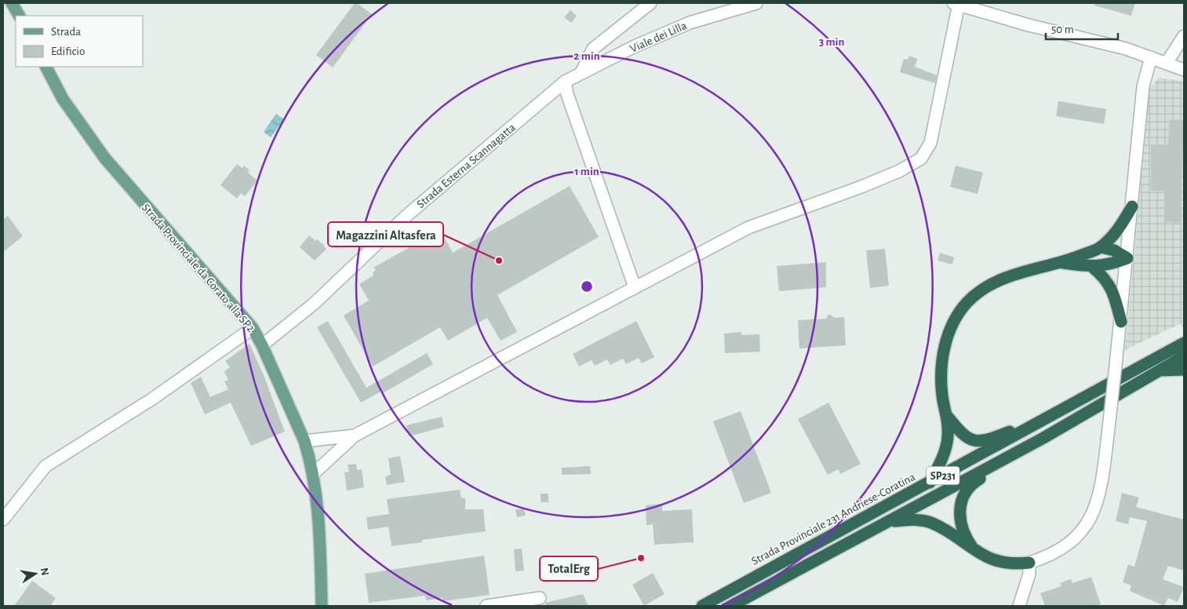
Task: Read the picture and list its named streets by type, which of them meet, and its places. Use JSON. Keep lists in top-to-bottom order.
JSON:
{
  "streets": {
    "highway": ["SP231", "Strada Provinciale 231 Andriese-Coratina"],
    "main road": ["Strada Provinciale da Corato alla SP2"],
    "street": ["Viale dei Lilla", "Strada Esterna Scannagatta"]
  },
  "crossings": [
    ["Viale dei Lilla", "Strada Esterna Scannagatta"],
    ["Strada Esterna Scannagatta", "Strada Provinciale da Corato alla SP2"]
  ],
  "places": ["Magazzini Altasfera", "TotalErg"],
  "legend": ["Strada", "Edificio"],
  "scale_bar": "50 m",
  "north": "right",
  "rings": ["3 min", "2 min", "1 min"]
}
